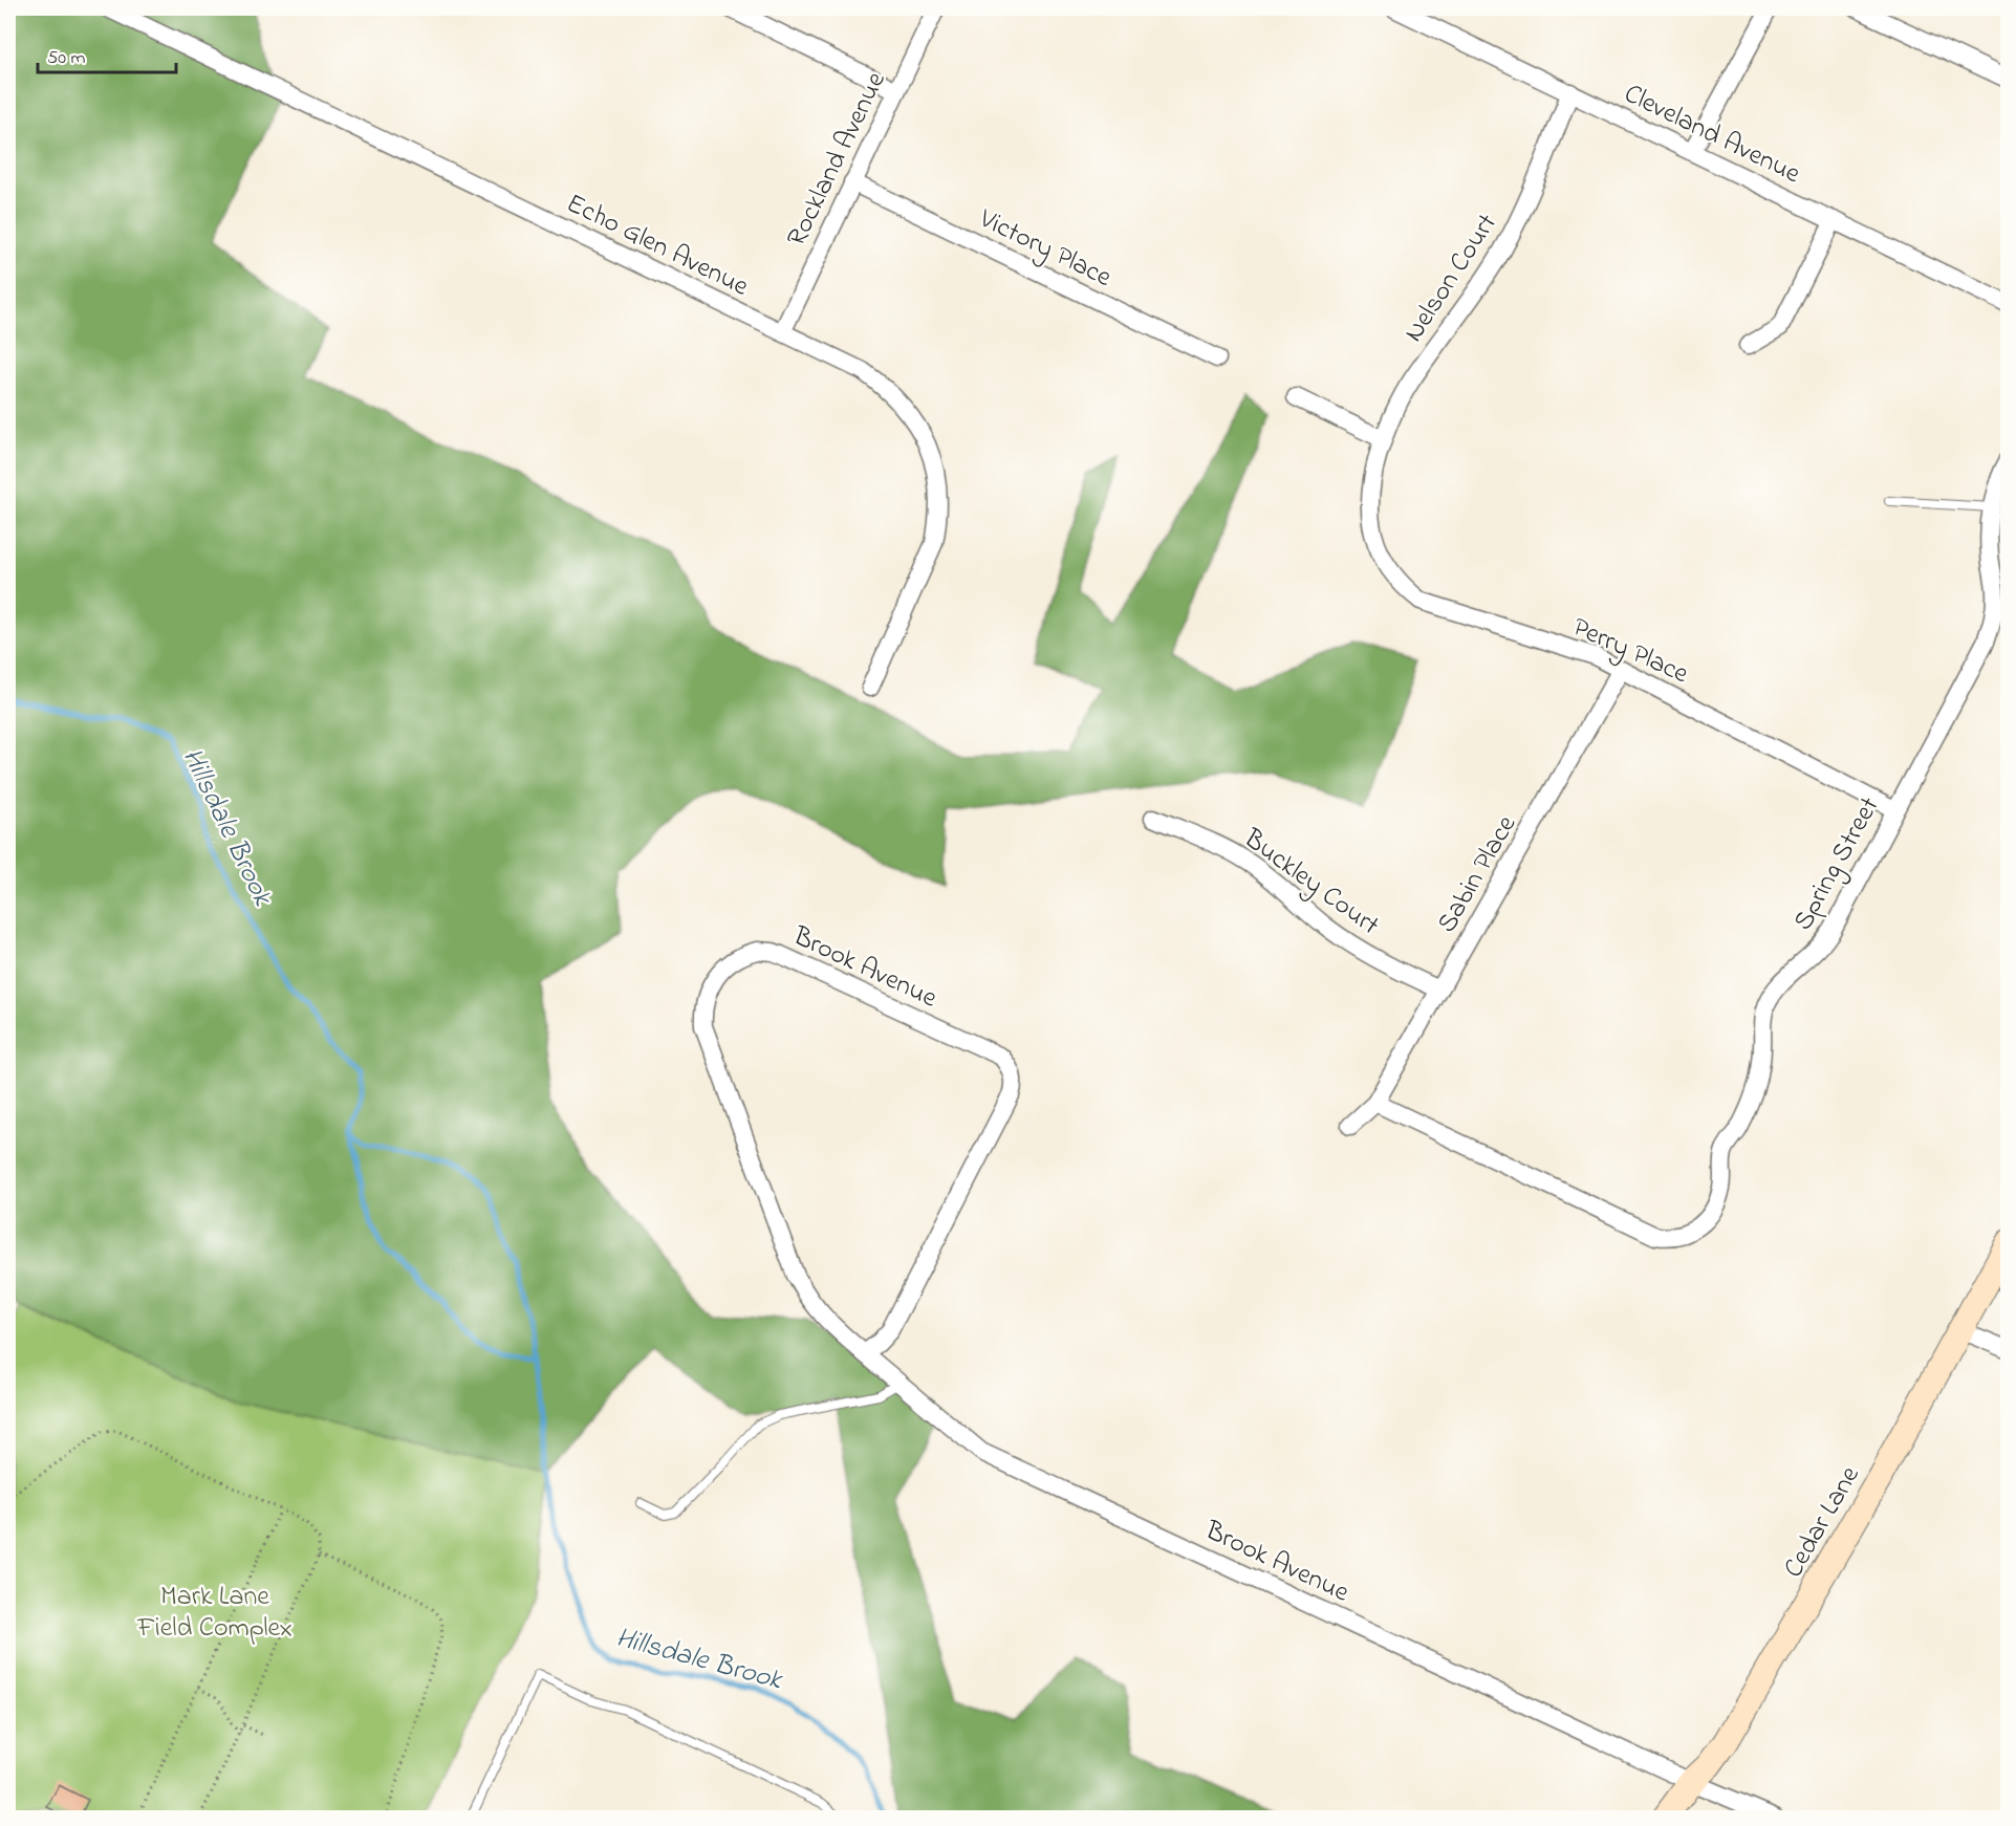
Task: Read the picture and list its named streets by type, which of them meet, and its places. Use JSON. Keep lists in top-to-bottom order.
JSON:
{
  "streets": {
    "street": [
      "Cleveland Avenue",
      "Rockland Avenue",
      "Echo Glen Avenue",
      "Victory Place",
      "Nelson Court",
      "Perry Place",
      "Spring Street",
      "Sabin Place",
      "Buckley Court",
      "Brook Avenue",
      "Cedar Lane"
    ]
  },
  "crossings": [
    ["Cleveland Avenue", "Nelson Court"],
    ["Rockland Avenue", "Echo Glen Avenue"],
    ["Rockland Avenue", "Victory Place"],
    ["Nelson Court", "Perry Place"],
    ["Perry Place", "Spring Street"],
    ["Perry Place", "Sabin Place"],
    ["Spring Street", "Sabin Place"],
    ["Sabin Place", "Buckley Court"],
    ["Brook Avenue", "Cedar Lane"]
  ],
  "water": ["Hillsdale Brook"],
  "parks": ["Mark Lane Field Complex"],
  "scale_bar": "50 m"
}
